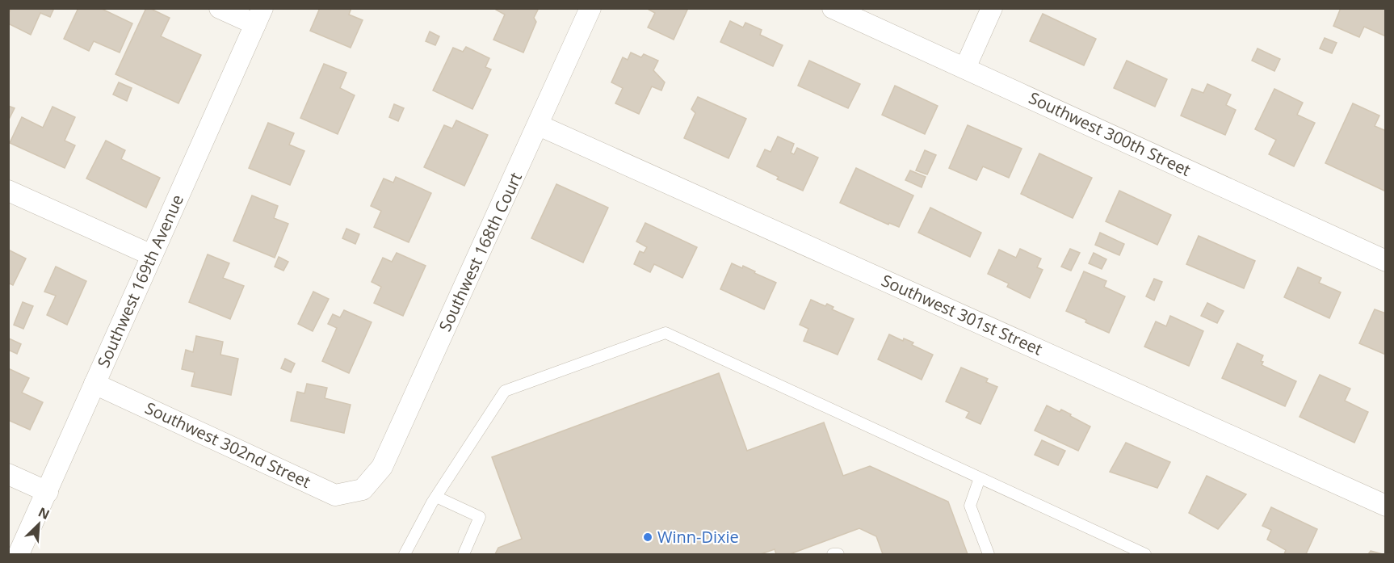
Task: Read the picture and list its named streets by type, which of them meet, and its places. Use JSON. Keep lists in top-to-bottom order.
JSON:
{
  "streets": {
    "street": [
      "Southwest 300th Street",
      "Southwest 168th Court",
      "Southwest 169th Avenue",
      "Southwest 301st Street",
      "Southwest 302nd Street"
    ]
  },
  "crossings": [
    ["Southwest 168th Court", "Southwest 301st Street"],
    ["Southwest 168th Court", "Southwest 302nd Street"],
    ["Southwest 169th Avenue", "Southwest 302nd Street"]
  ],
  "places": ["Winn-Dixie"],
  "north": "top right"
}
